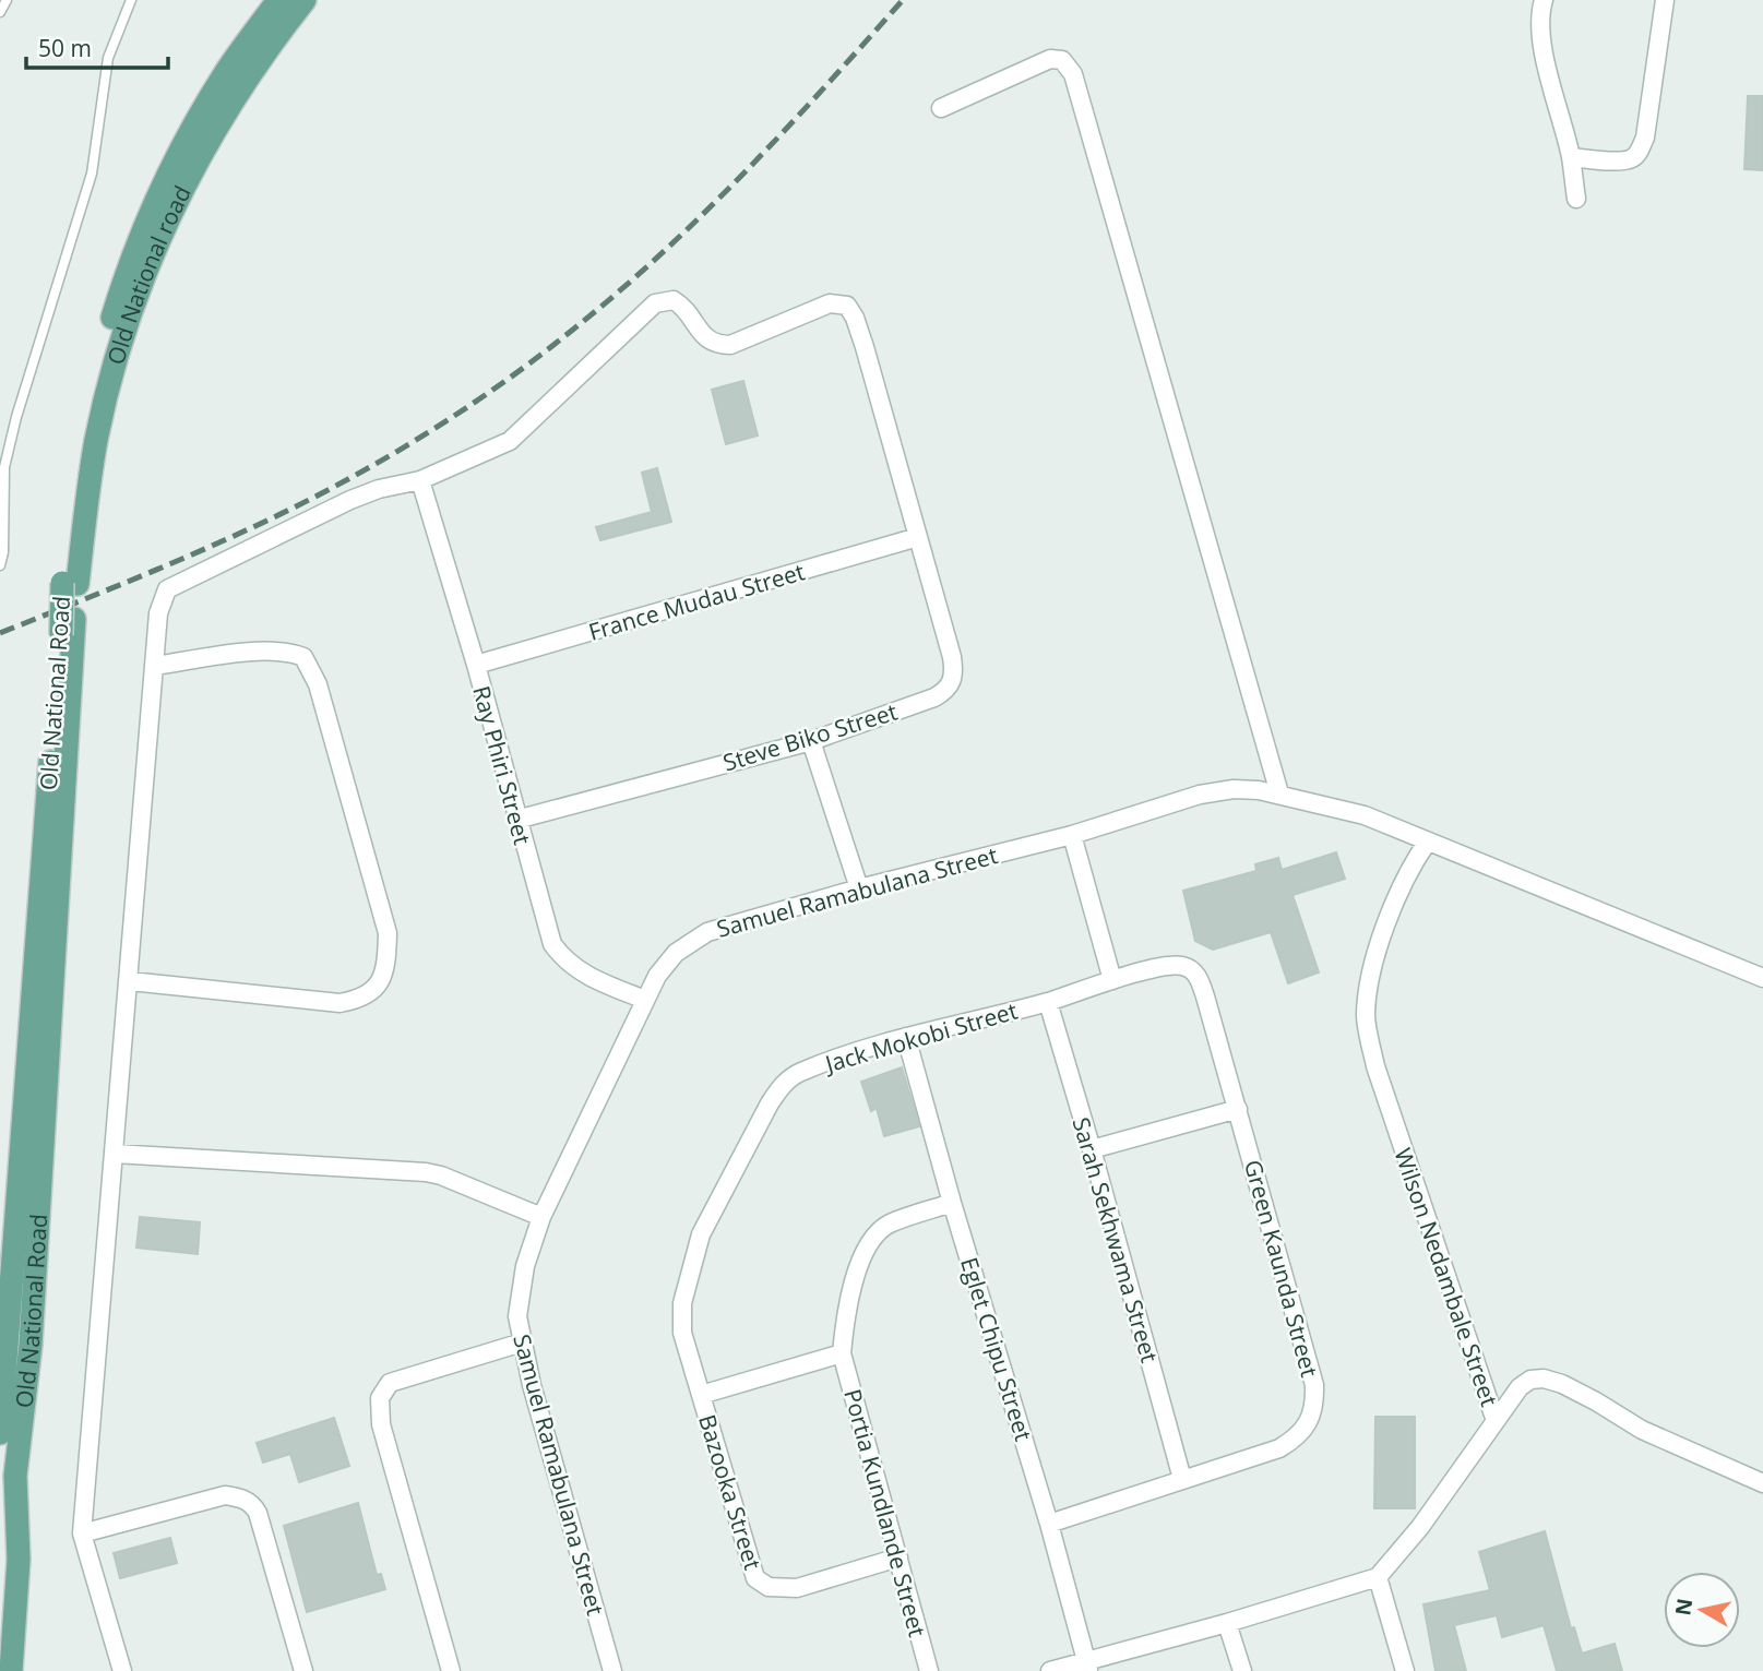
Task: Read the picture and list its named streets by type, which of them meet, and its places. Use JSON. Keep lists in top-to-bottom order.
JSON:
{
  "streets": {
    "main road": ["Old National road", "Old National Road"],
    "street": [
      "France Mudau Street",
      "Steve Biko Street",
      "Ray Phiri Street",
      "Samuel Ramabulana Street",
      "Jack Mokobi Street",
      "Sarah Sekhwama Street",
      "Green Kaunda Street",
      "Wilson Nedambale Street",
      "Eglet Chipu Street",
      "Bazooka Street",
      "Portia Kundlande Street"
    ]
  },
  "crossings": [
    ["Old National road", "Old National Road"],
    ["France Mudau Street", "Steve Biko Street"],
    ["France Mudau Street", "Ray Phiri Street"],
    ["Steve Biko Street", "Ray Phiri Street"],
    ["Ray Phiri Street", "Samuel Ramabulana Street"],
    ["Samuel Ramabulana Street", "Wilson Nedambale Street"],
    ["Jack Mokobi Street", "Sarah Sekhwama Street"],
    ["Jack Mokobi Street", "Green Kaunda Street"],
    ["Jack Mokobi Street", "Eglet Chipu Street"],
    ["Jack Mokobi Street", "Bazooka Street"],
    ["Sarah Sekhwama Street", "Green Kaunda Street"],
    ["Green Kaunda Street", "Eglet Chipu Street"],
    ["Bazooka Street", "Portia Kundlande Street"]
  ],
  "scale_bar": "50 m",
  "north": "left"
}
